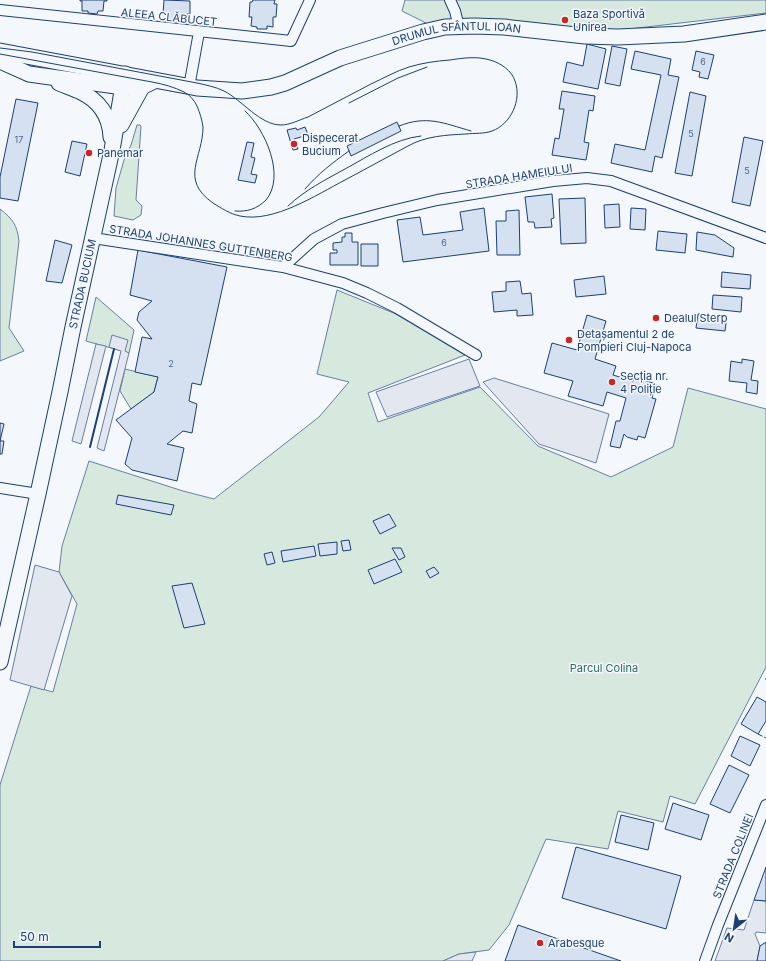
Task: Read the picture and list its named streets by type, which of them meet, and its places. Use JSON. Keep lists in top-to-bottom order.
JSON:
{
  "streets": {
    "main road": ["DRUMUL SFÂNTUL IOAN", "STRADA BUCIUM"],
    "street": [
      "ALEEA CLĂBUCET",
      "STRADA HAMEIULUI",
      "STRADA JOHANNES GUTTENBERG",
      "STRADA COLINEI"
    ]
  },
  "crossings": [
    ["DRUMUL SFÂNTUL IOAN", "STRADA BUCIUM"],
    ["STRADA HAMEIULUI", "STRADA JOHANNES GUTTENBERG"],
    ["STRADA JOHANNES GUTTENBERG", "STRADA BUCIUM"]
  ],
  "parks": ["Parcul Colina"],
  "places": [
    "Baza Sportivă Unirea",
    "Dispecerat Bucium",
    "Panemar",
    "Dealul Sterp",
    "Detașamentul 2 de Pompieri Cluj-Napoca",
    "Secția nr. 4 Poliție",
    "Arabesque"
  ],
  "house_numbers": [
    "6",
    "5",
    "17",
    "5",
    "6",
    "2"
  ],
  "scale_bar": "50 m",
  "north": "bottom left"
}
